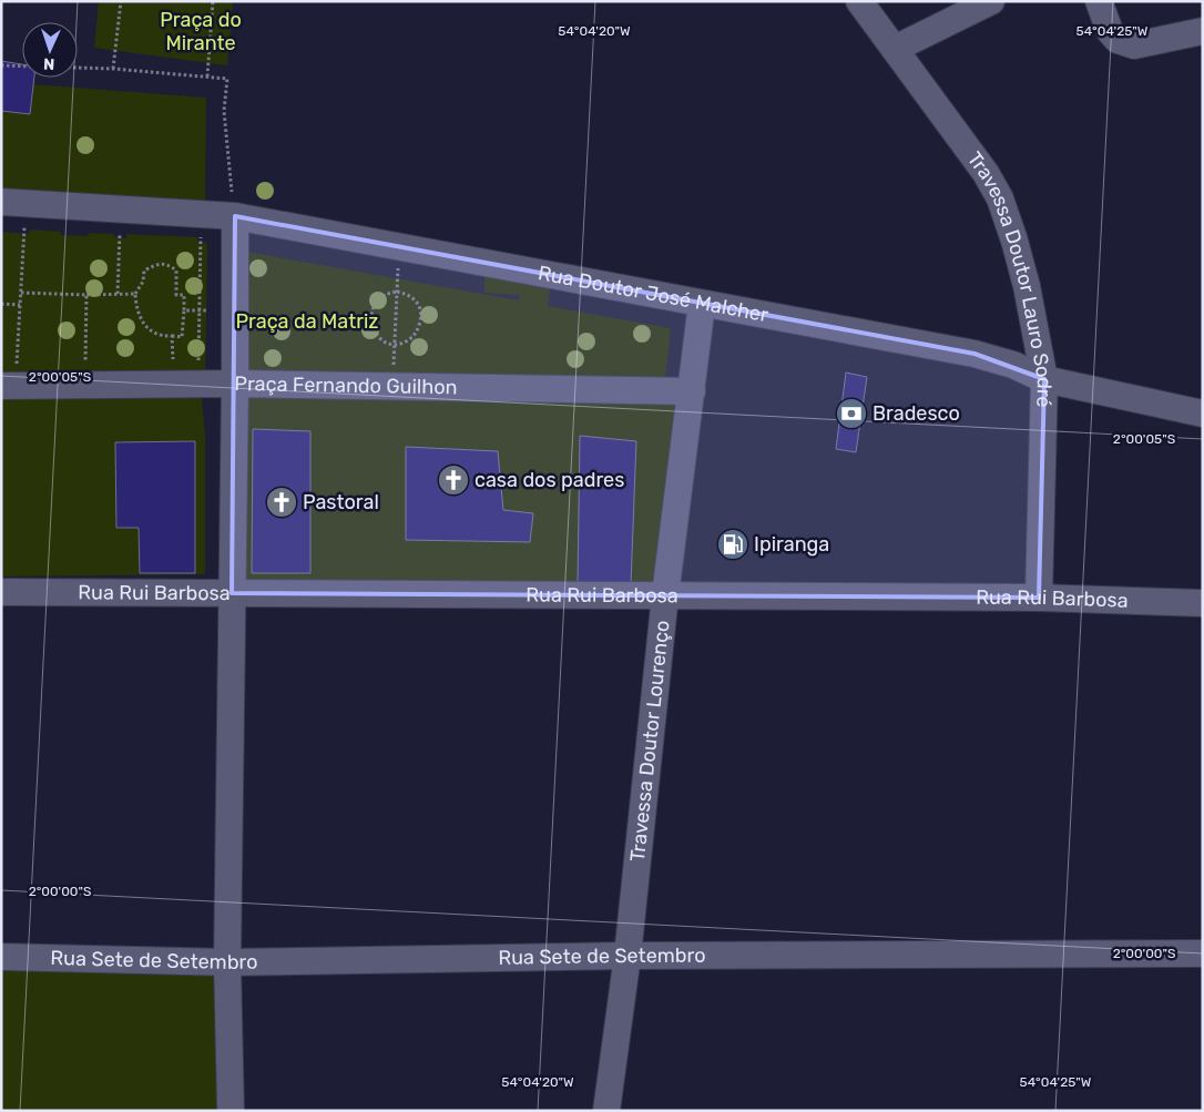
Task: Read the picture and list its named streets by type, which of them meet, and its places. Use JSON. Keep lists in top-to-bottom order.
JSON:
{
  "streets": {
    "street": [
      "Travessa Doutor Lauro Sodré",
      "Rua Doutor José Malcher",
      "Praça Fernando Guilhon",
      "Rua Rui Barbosa",
      "Travessa Doutor Lourenço",
      "Rua Sete de Setembro"
    ]
  },
  "crossings": [
    ["Travessa Doutor Lauro Sodré", "Rua Doutor José Malcher"],
    ["Travessa Doutor Lauro Sodré", "Rua Rui Barbosa"],
    ["Rua Doutor José Malcher", "Travessa Doutor Lourenço"],
    ["Praça Fernando Guilhon", "Travessa Doutor Lourenço"],
    ["Rua Rui Barbosa", "Travessa Doutor Lourenço"],
    ["Travessa Doutor Lourenço", "Rua Sete de Setembro"]
  ],
  "parks": ["Praça do Mirante", "Praça da Matriz"],
  "places": {
    "bank": ["Bradesco"],
    "church": ["casa dos padres", "Pastoral"],
    "fuel station": ["Ipiranga"]
  },
  "north": "bottom",
  "coordinates": [
    "54°04'20\"W",
    "54°04'25\"W",
    "2°00'05\"S",
    "2°00'00\"S"
  ]
}
